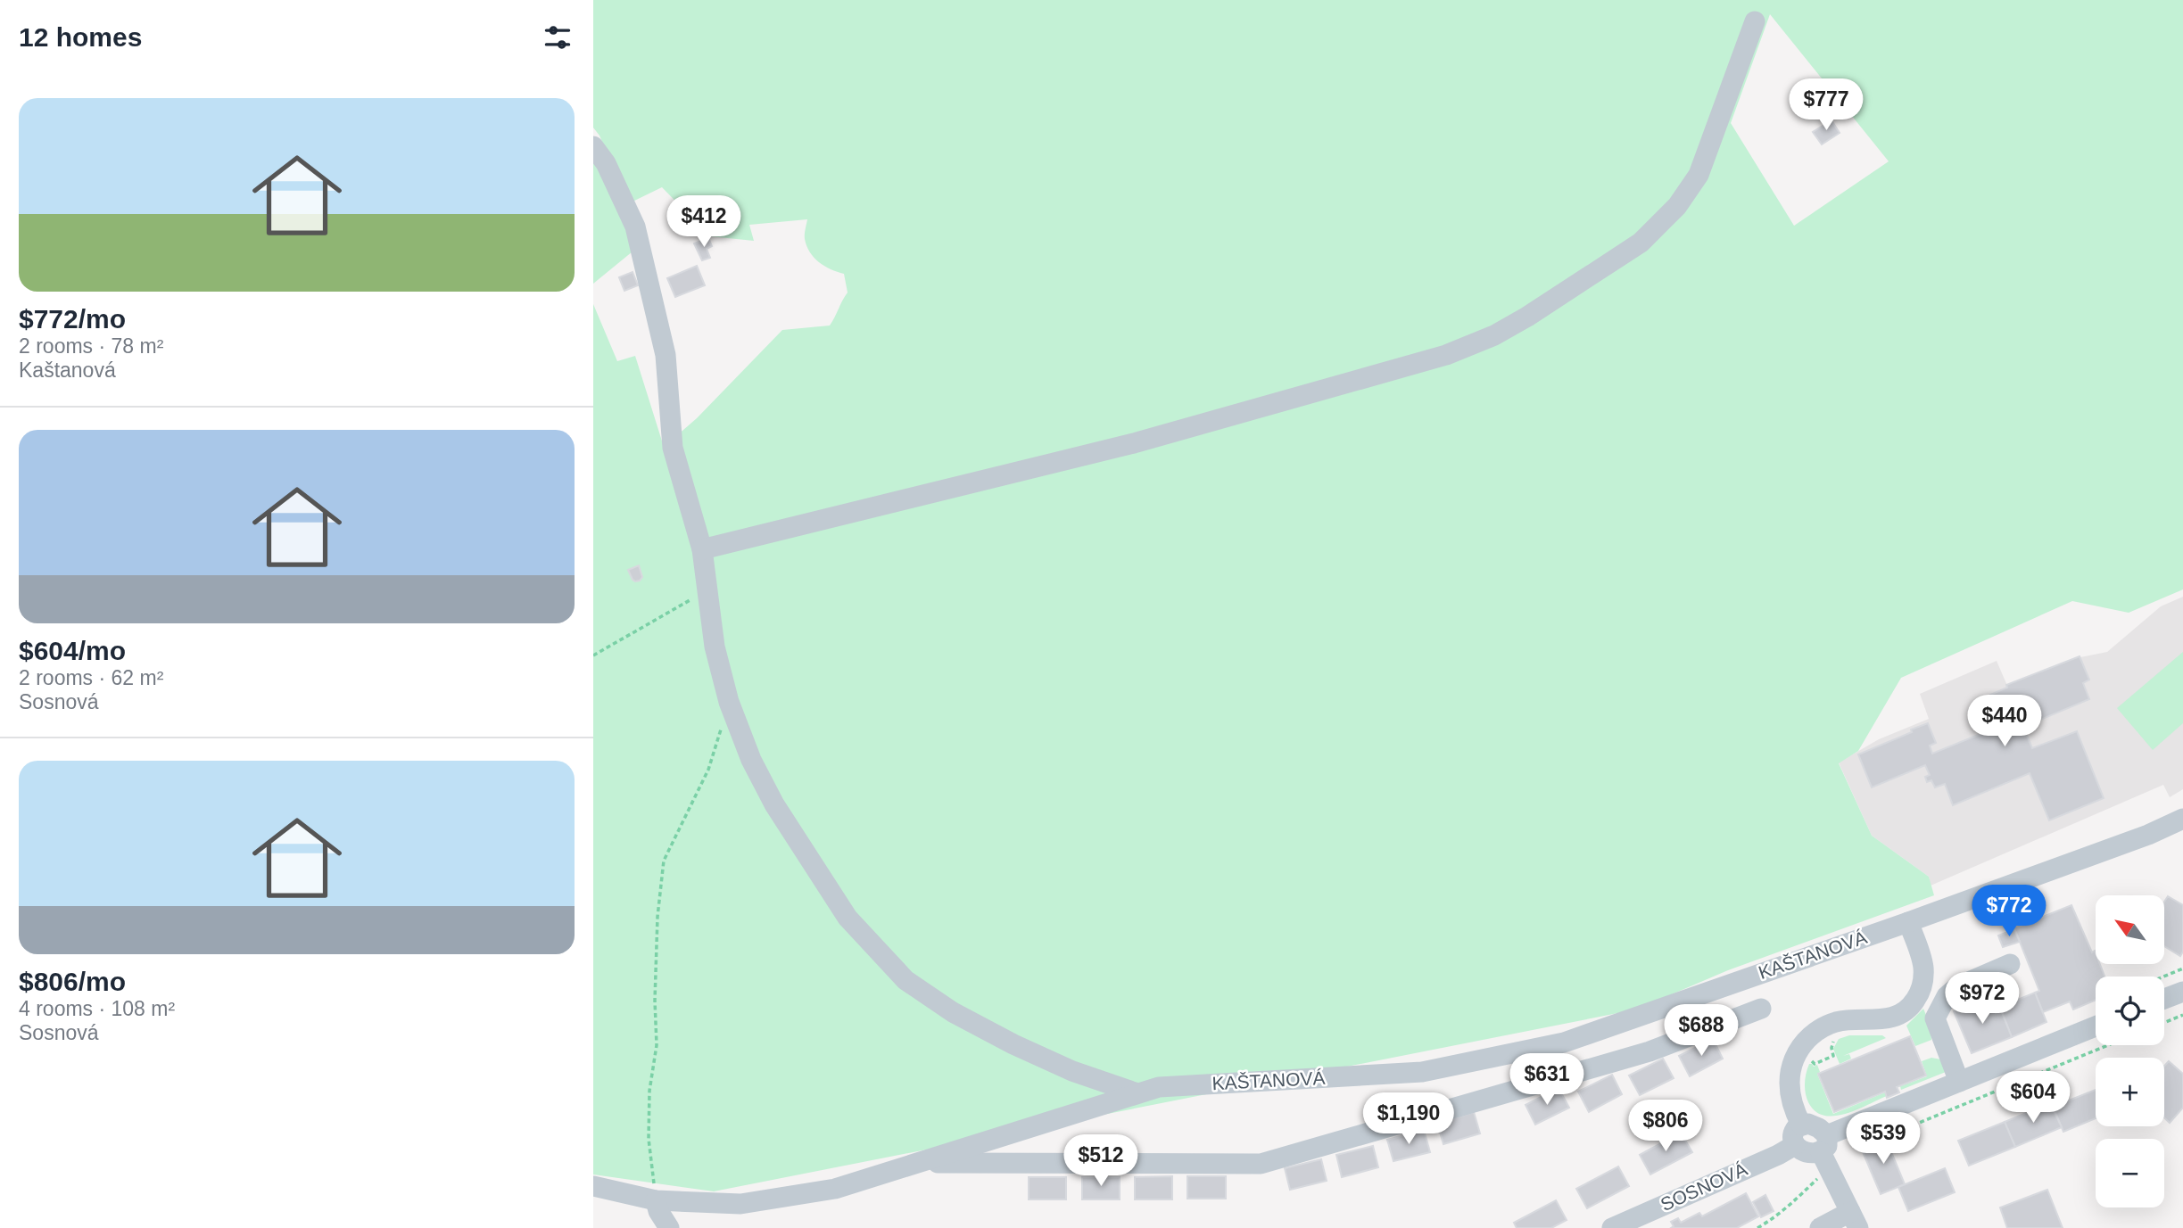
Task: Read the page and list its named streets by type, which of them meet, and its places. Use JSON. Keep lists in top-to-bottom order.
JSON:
{
  "streets": {
    "street": ["KAŠTANOVÁ", "SOSNOVÁ"]
  },
  "north": "top left",
  "page": {
    "heading": "12 homes",
    "list": [
      {
        "name": "$772/mo",
        "note": "2 rooms · 78 m² · Kaštanová"
      },
      {
        "name": "$604/mo",
        "note": "2 rooms · 62 m² · Sosnová"
      },
      {
        "name": "$806/mo",
        "note": "4 rooms · 108 m² · Sosnová"
      }
    ],
    "price": [
      "$777",
      "$412",
      "$440",
      "$772",
      "$972",
      "$688",
      "$631",
      "$604",
      "$1,190",
      "$806",
      "$539",
      "$512"
    ],
    "map_buttons": ["+", "−"]
  }
}
